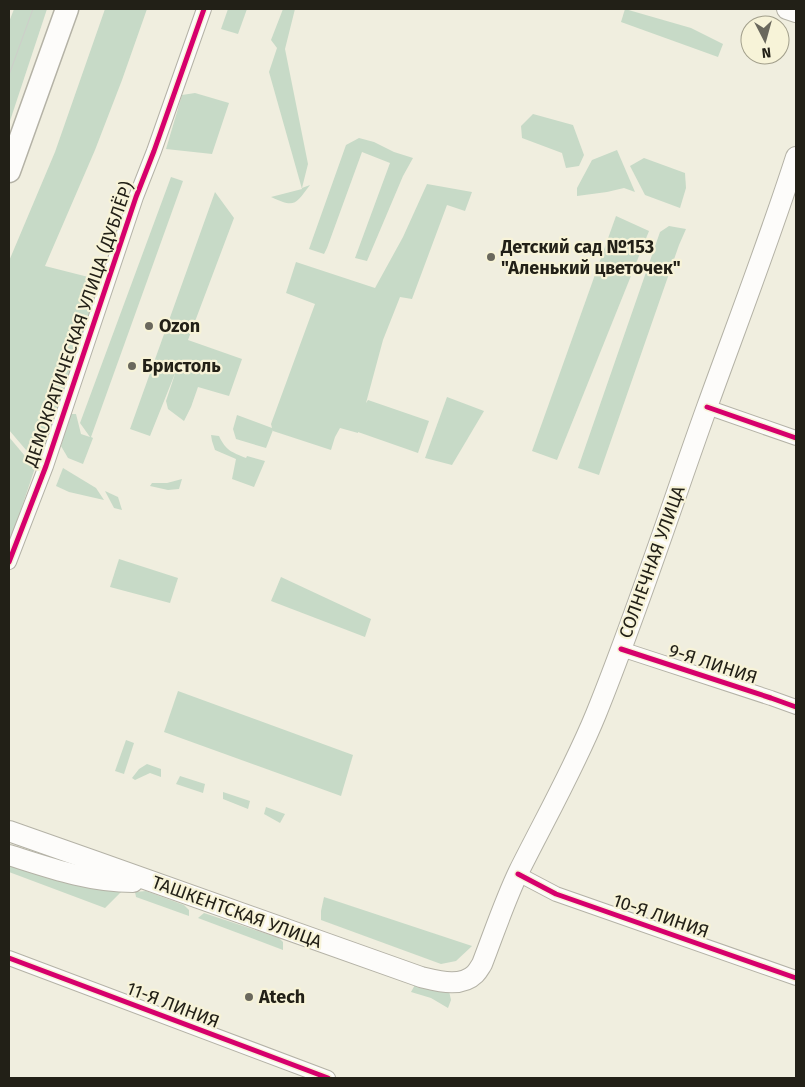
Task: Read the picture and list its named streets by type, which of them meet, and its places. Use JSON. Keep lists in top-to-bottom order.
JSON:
{
  "streets": {
    "main road": ["СОЛНЕЧНАЯ УЛИЦА", "ТАШКЕНТСКАЯ УЛИЦА"],
    "street": [
      "ДЕМОКРАТИЧЕСКАЯ УЛИЦА (ДУБЛЁР)",
      "9-Я ЛИНИЯ",
      "10-Я ЛИНИЯ",
      "11-Я ЛИНИЯ"
    ]
  },
  "crossings": [
    ["СОЛНЕЧНАЯ УЛИЦА", "9-Я ЛИНИЯ"],
    ["СОЛНЕЧНАЯ УЛИЦА", "ТАШКЕНТСКАЯ УЛИЦА"],
    ["СОЛНЕЧНАЯ УЛИЦА", "10-Я ЛИНИЯ"]
  ],
  "places": [
    "Детский сад №153 \"Аленький цветочек\"",
    "Ozon",
    "Бристоль",
    "Atech"
  ],
  "north": "bottom"
}
